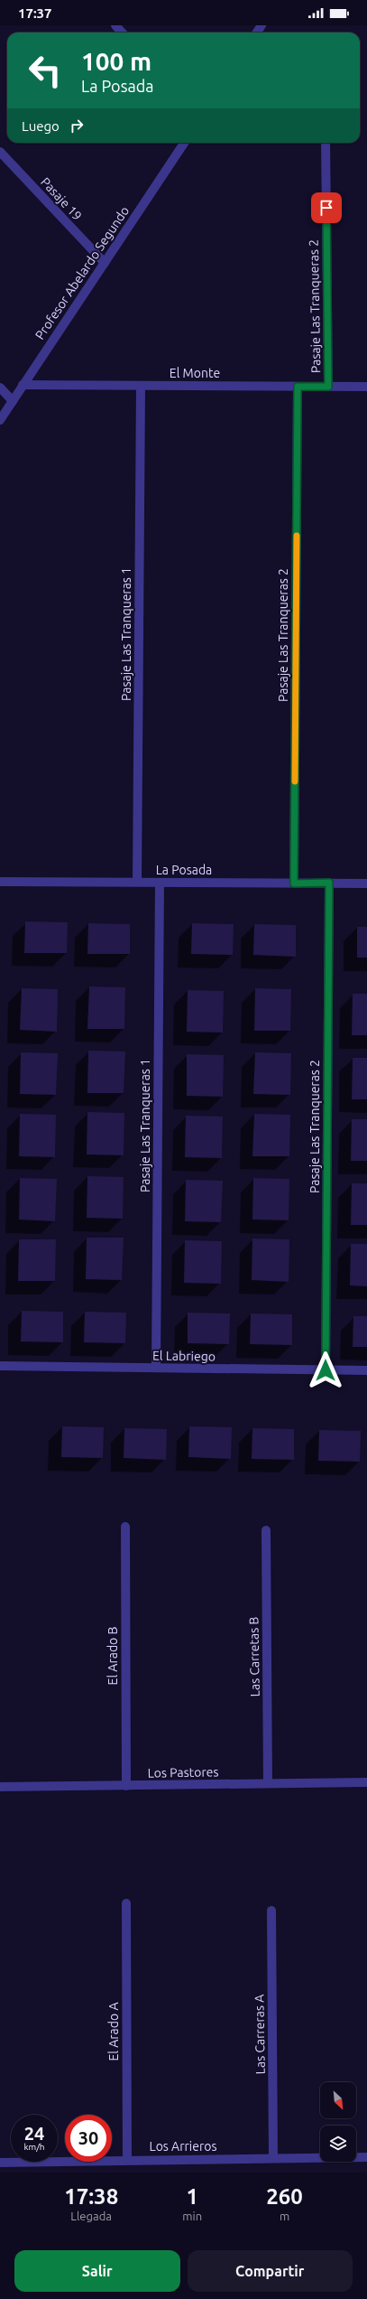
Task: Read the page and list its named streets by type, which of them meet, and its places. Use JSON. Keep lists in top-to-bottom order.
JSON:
{
  "streets": {
    "street": [
      "Pasaje 19",
      "Profesor Abelardo Segundo",
      "Pasaje Las Tranqueras 2",
      "El Monte",
      "Pasaje Las Tranqueras 1",
      "La Posada",
      "El Labriego",
      "El Arado B",
      "Las Carretas B",
      "Los Pastores",
      "El Arado A",
      "Las Carreras A",
      "Los Arrieros"
    ]
  },
  "crossings": [
    ["Pasaje 19", "Profesor Abelardo Segundo"],
    ["Profesor Abelardo Segundo", "El Monte"],
    ["Pasaje Las Tranqueras 2", "El Monte"],
    ["Pasaje Las Tranqueras 2", "La Posada"],
    ["Pasaje Las Tranqueras 2", "El Labriego"],
    ["El Monte", "Pasaje Las Tranqueras 1"],
    ["Pasaje Las Tranqueras 1", "La Posada"],
    ["Pasaje Las Tranqueras 1", "El Labriego"],
    ["El Arado B", "Los Pastores"],
    ["Las Carretas B", "Los Pastores"],
    ["El Arado A", "Los Arrieros"],
    ["Las Carreras A", "Los Arrieros"]
  ],
  "north": "bottom right",
  "page": {
    "status": "17:37",
    "turn": ["100 m", "La Posada"],
    "then": "Luego",
    "speed": "24 km/h",
    "limit": "30",
    "eta": [
      "17:38",
      "Llegada",
      "1",
      "min",
      "260",
      "m"
    ],
    "buttons": ["Salir", "Compartir"]
  }
}
